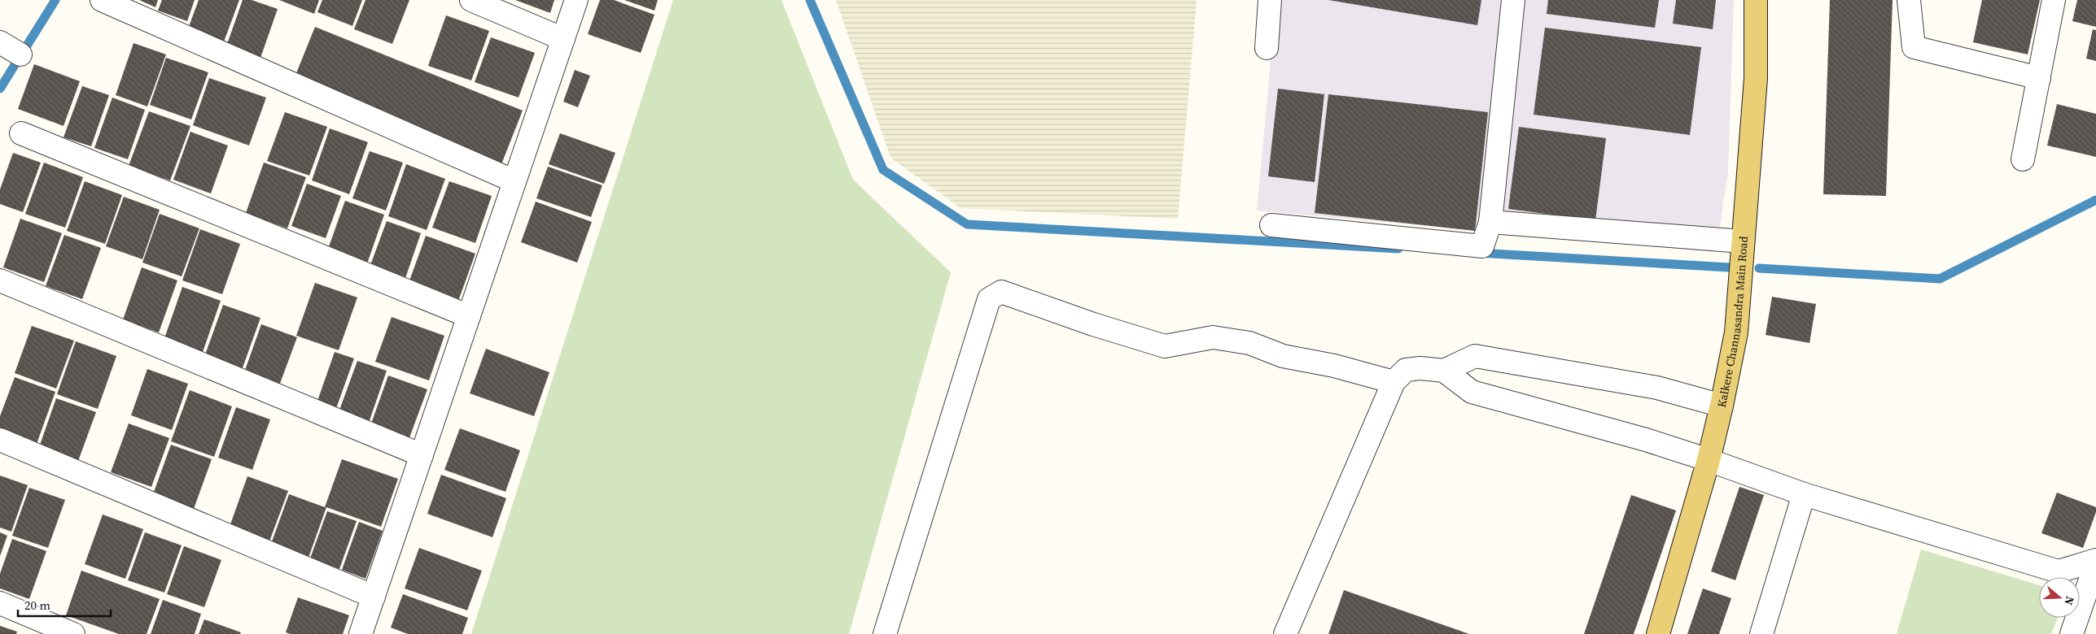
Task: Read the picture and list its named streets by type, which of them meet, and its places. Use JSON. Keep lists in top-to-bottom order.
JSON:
{
  "streets": {
    "main road": ["Kalkere Channasandra Main Road"]
  },
  "scale_bar": "20 m",
  "north": "right"
}
